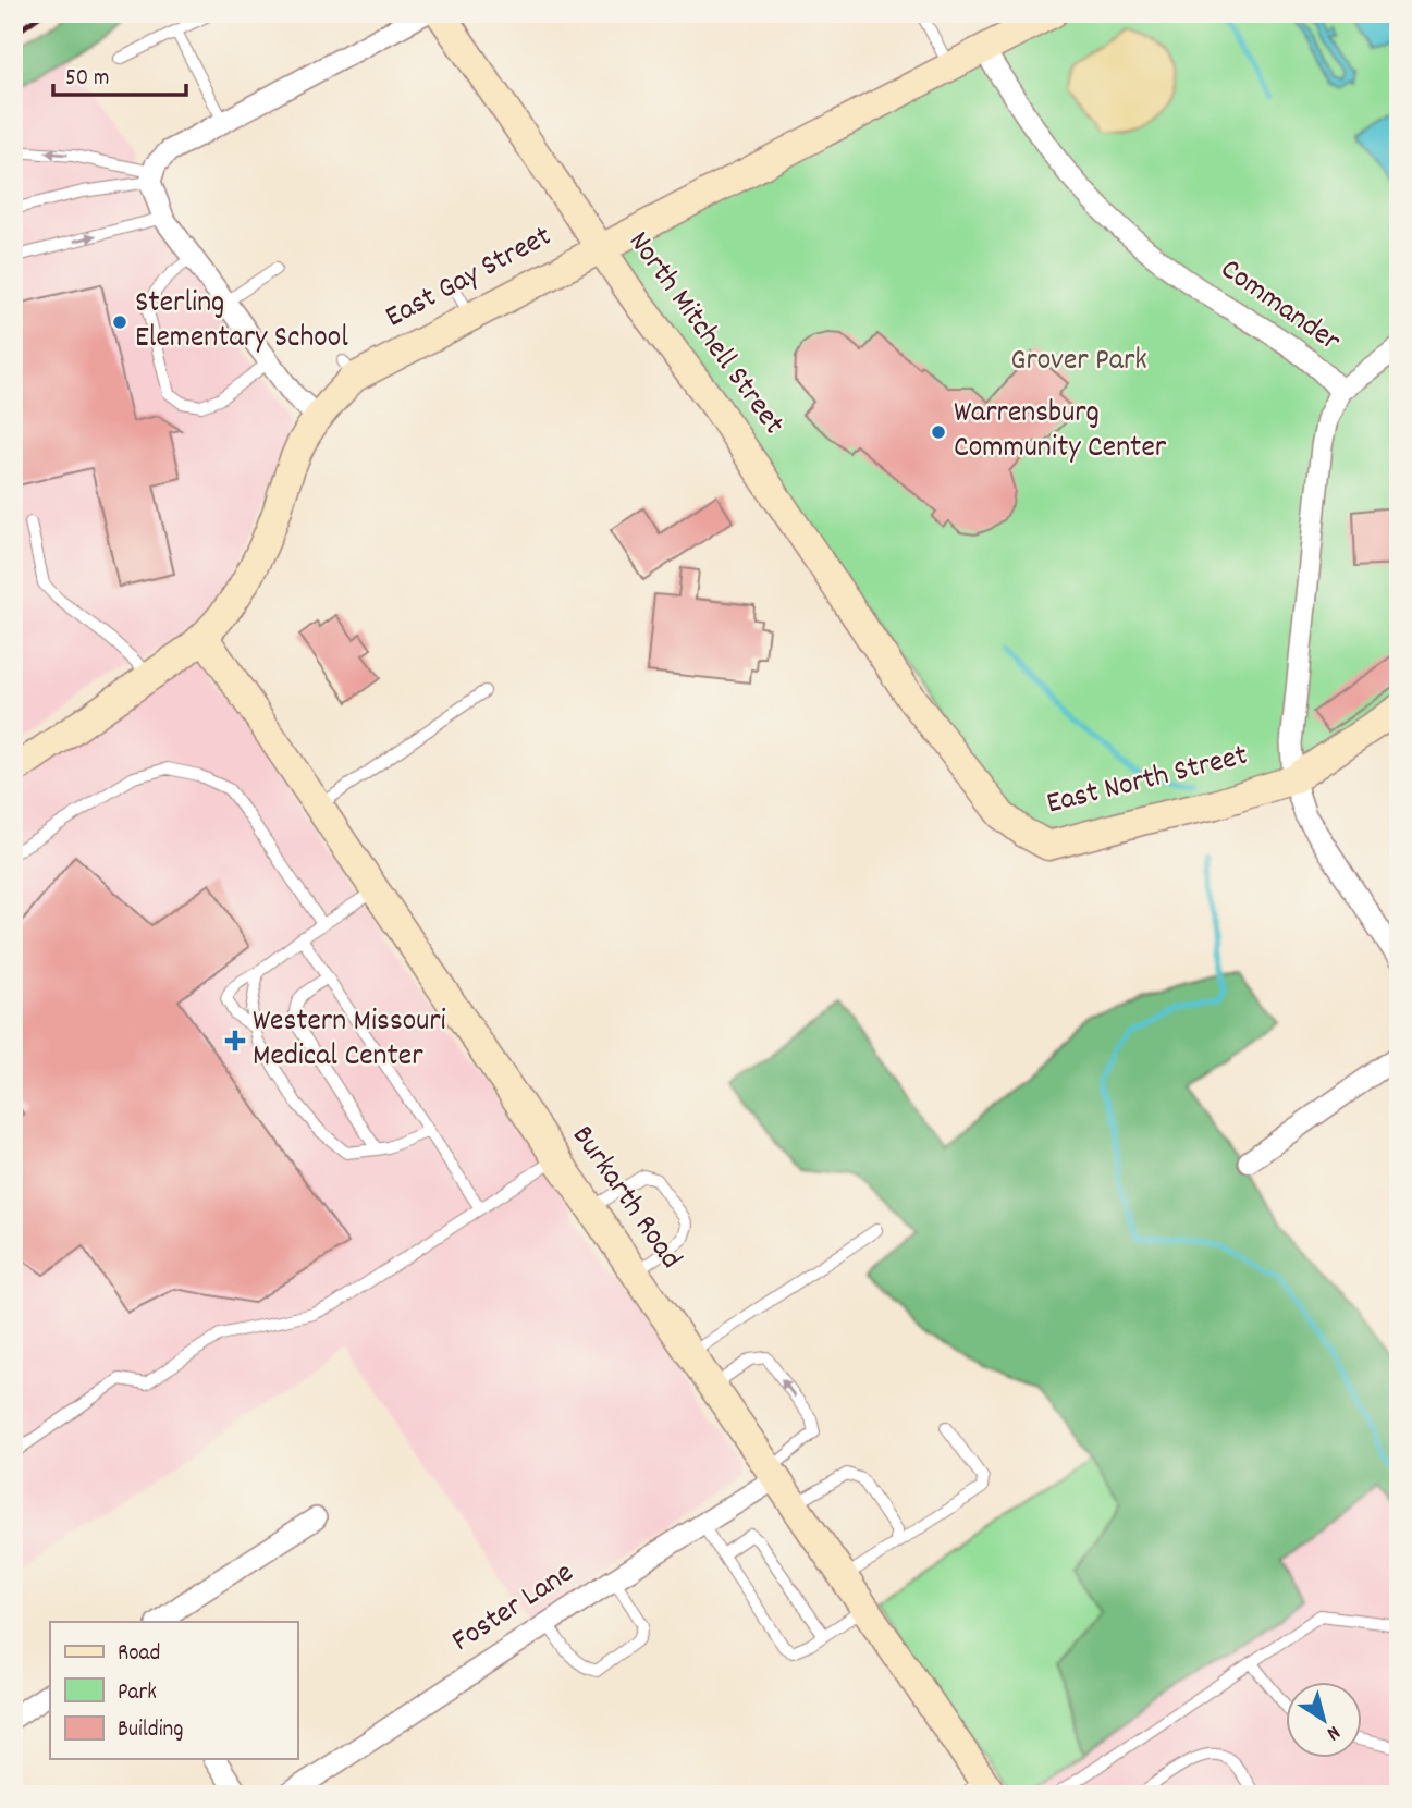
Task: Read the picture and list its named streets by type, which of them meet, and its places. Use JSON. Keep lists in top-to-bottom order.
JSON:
{
  "streets": {
    "main road": [
      "East Gay Street",
      "North Mitchell Street",
      "East North Street",
      "Burkarth Road"
    ],
    "street": ["Commander", "Foster Lane"]
  },
  "crossings": [
    ["East Gay Street", "Commander"],
    ["East Gay Street", "North Mitchell Street"],
    ["East Gay Street", "Burkarth Road"],
    ["Commander", "East North Street"],
    ["North Mitchell Street", "East North Street"],
    ["Burkarth Road", "Foster Lane"]
  ],
  "parks": ["Grover Park"],
  "places": {
    "other": ["Sterling Elementary School", "Warrensburg Community Center"],
    "health": ["Western Missouri Medical Center"]
  },
  "legend": ["Road", "Park", "Building"],
  "scale_bar": "50 m",
  "north": "bottom right"
}
